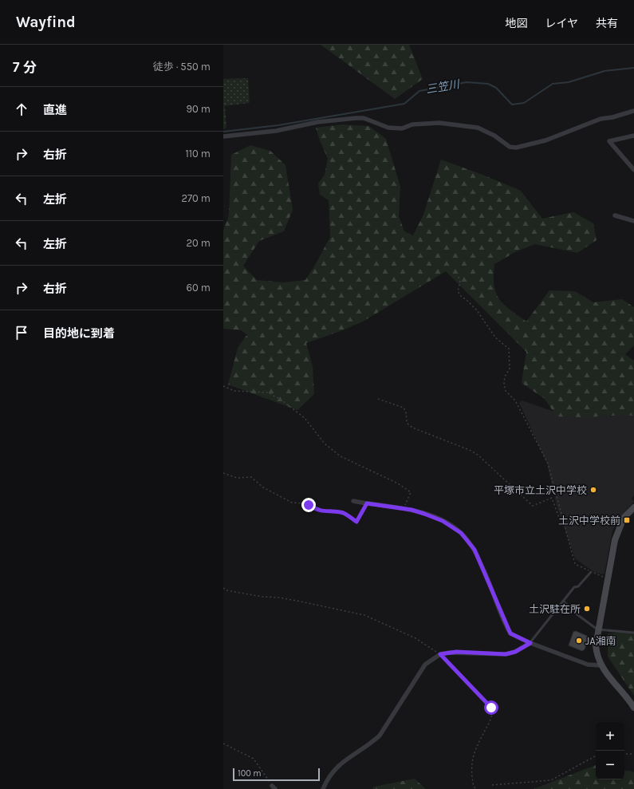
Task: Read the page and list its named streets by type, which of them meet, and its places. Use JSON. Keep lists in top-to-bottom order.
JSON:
{
  "water": ["三笠川"],
  "places": {
    "other": ["平塚市立土沢中学校", "土沢駐在所", "JA湘南"],
    "transit": ["土沢中学校前"]
  },
  "scale_bar": "100 m",
  "page": {
    "header": "Wayfind",
    "nav": ["地図", "レイヤ", "共有"],
    "heading": ["7 分", "徒歩 · 550 m"],
    "list": [
      ["直進", "90 m"],
      ["右折", "110 m"],
      ["左折", "270 m"],
      ["左折", "20 m"],
      ["右折", "60 m"],
      "目的地に到着"
    ],
    "map_buttons": ["+", "−"],
    "scale": "100 m"
  }
}
